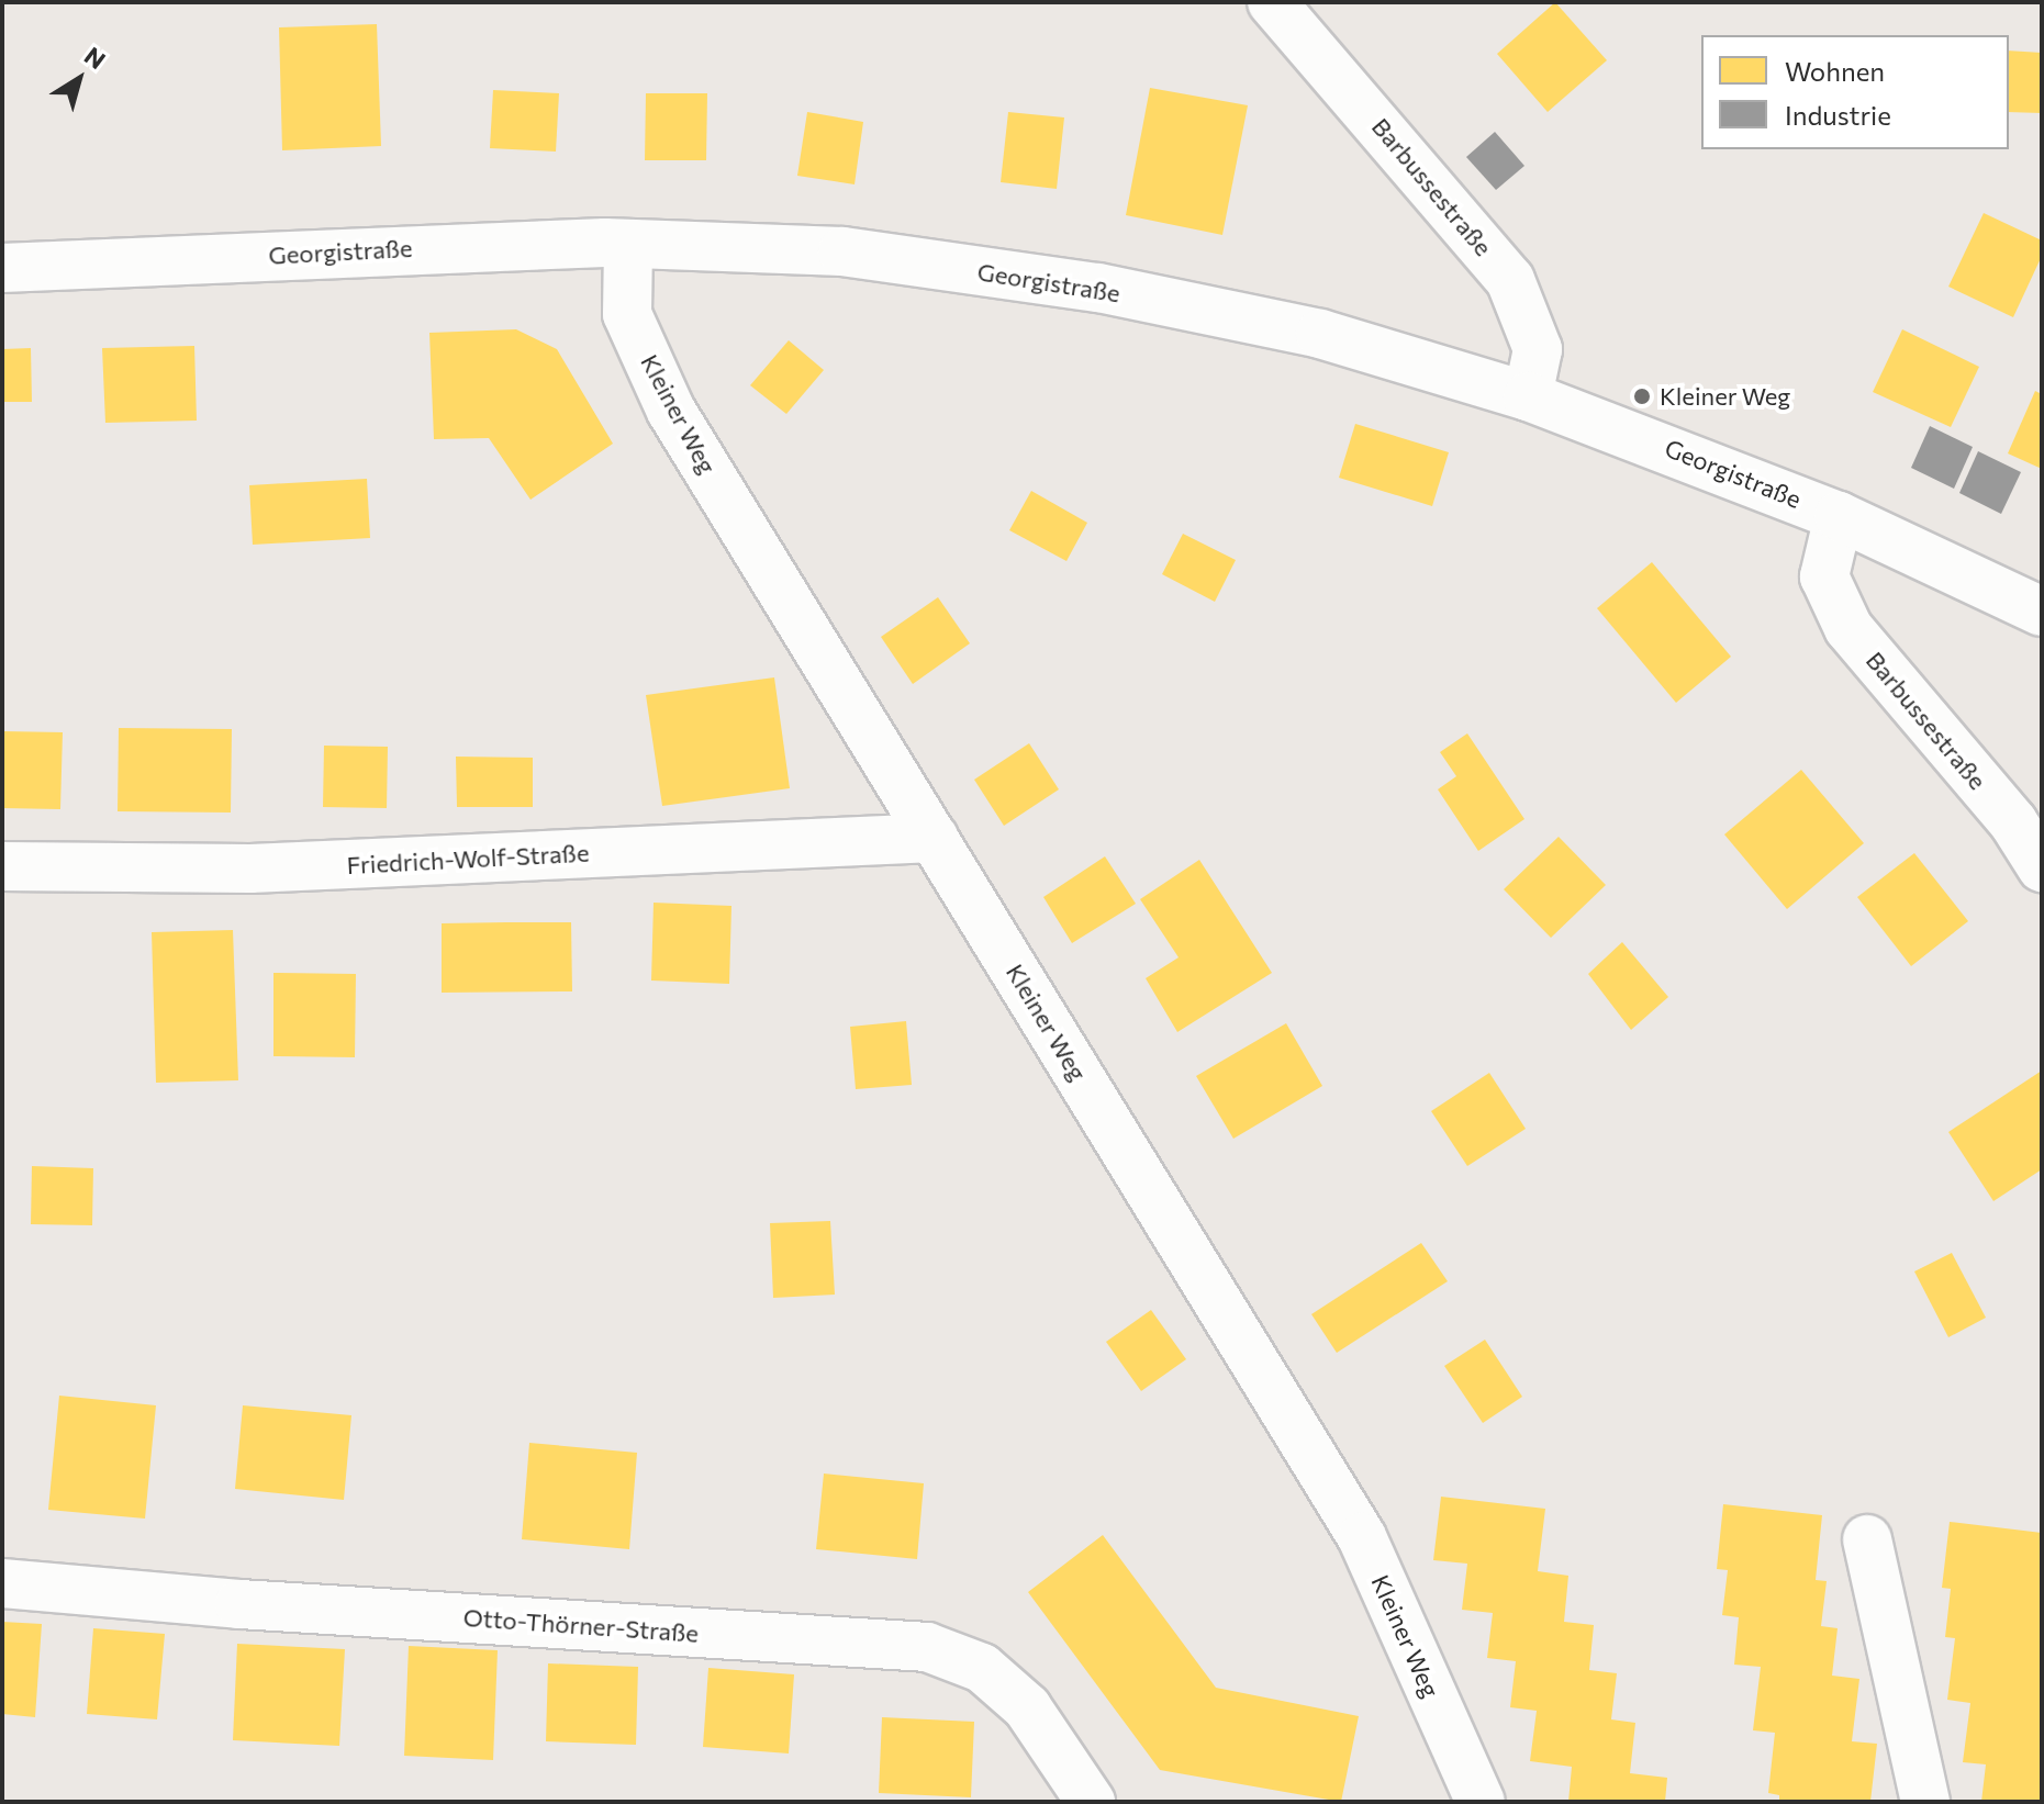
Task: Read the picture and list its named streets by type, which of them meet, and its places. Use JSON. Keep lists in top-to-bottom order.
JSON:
{
  "streets": {
    "street": [
      "Barbussestraße",
      "Georgistraße",
      "Kleiner Weg",
      "Friedrich-Wolf-Straße",
      "Otto-Thörner-Straße"
    ]
  },
  "crossings": [
    ["Barbussestraße", "Georgistraße"],
    ["Georgistraße", "Kleiner Weg"],
    ["Kleiner Weg", "Friedrich-Wolf-Straße"]
  ],
  "places": ["Kleiner Weg"],
  "legend": ["Wohnen", "Industrie"],
  "north": "top right"
}
